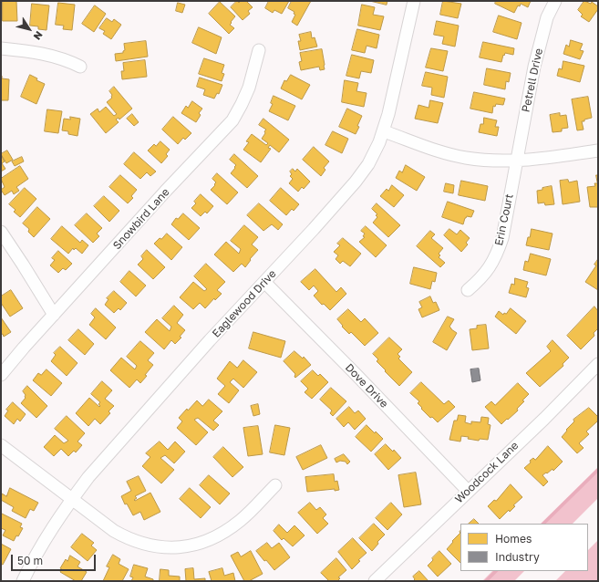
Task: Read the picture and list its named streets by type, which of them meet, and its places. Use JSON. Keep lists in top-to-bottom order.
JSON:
{
  "streets": {
    "street": [
      "Petrell Drive",
      "Snowbird Lane",
      "Erin Court",
      "Eaglewood Drive",
      "Dove Drive",
      "Woodcock Lane"
    ]
  },
  "crossings": [
    ["Petrell Drive", "Erin Court"],
    ["Eaglewood Drive", "Dove Drive"],
    ["Dove Drive", "Woodcock Lane"]
  ],
  "legend": ["Homes", "Industry"],
  "scale_bar": "50 m",
  "north": "bottom right"
}
